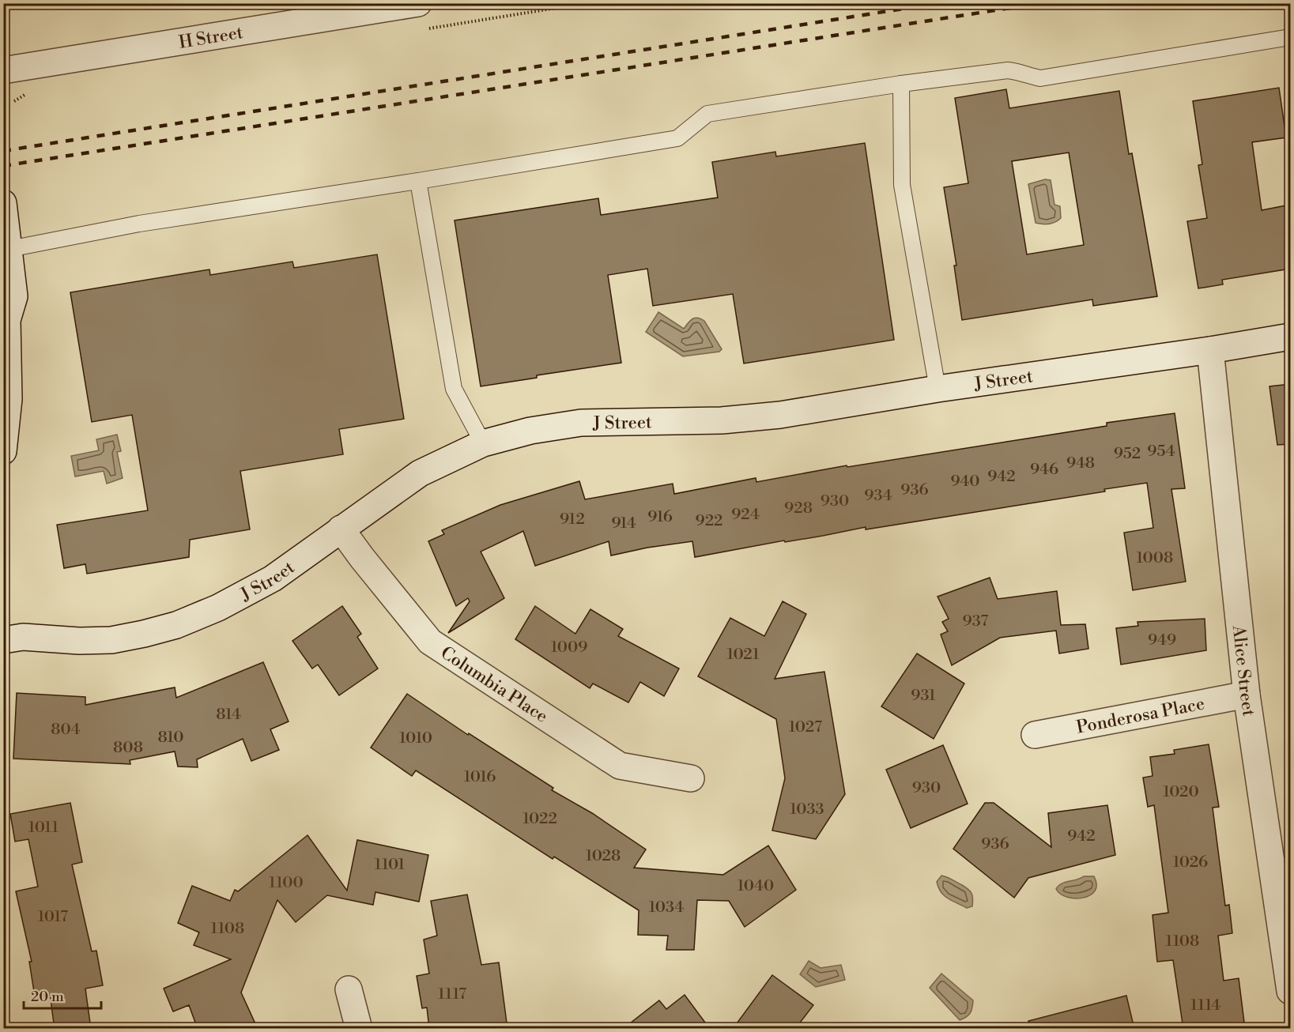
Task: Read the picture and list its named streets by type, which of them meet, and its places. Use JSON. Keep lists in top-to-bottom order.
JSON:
{
  "streets": {
    "street": [
      "H Street",
      "J Street",
      "Alice Street",
      "Columbia Place",
      "Ponderosa Place"
    ]
  },
  "crossings": [
    ["J Street", "Alice Street"],
    ["J Street", "Columbia Place"],
    ["Alice Street", "Ponderosa Place"]
  ],
  "house_numbers": [
    "954",
    "952",
    "948",
    "946",
    "942",
    "940",
    "936",
    "934",
    "930",
    "928",
    "924",
    "916",
    "912",
    "922",
    "914",
    "1008",
    "937",
    "949",
    "1009",
    "1021",
    "931",
    "814",
    "1027",
    "804",
    "810",
    "1010",
    "808",
    "1016",
    "930",
    "1020",
    "1033",
    "1022",
    "1011",
    "942",
    "936",
    "1028",
    "1026",
    "1101",
    "1100",
    "1040",
    "1034",
    "1017",
    "1108",
    "1108",
    "1117",
    "1114"
  ],
  "scale_bar": "20 m"
}
